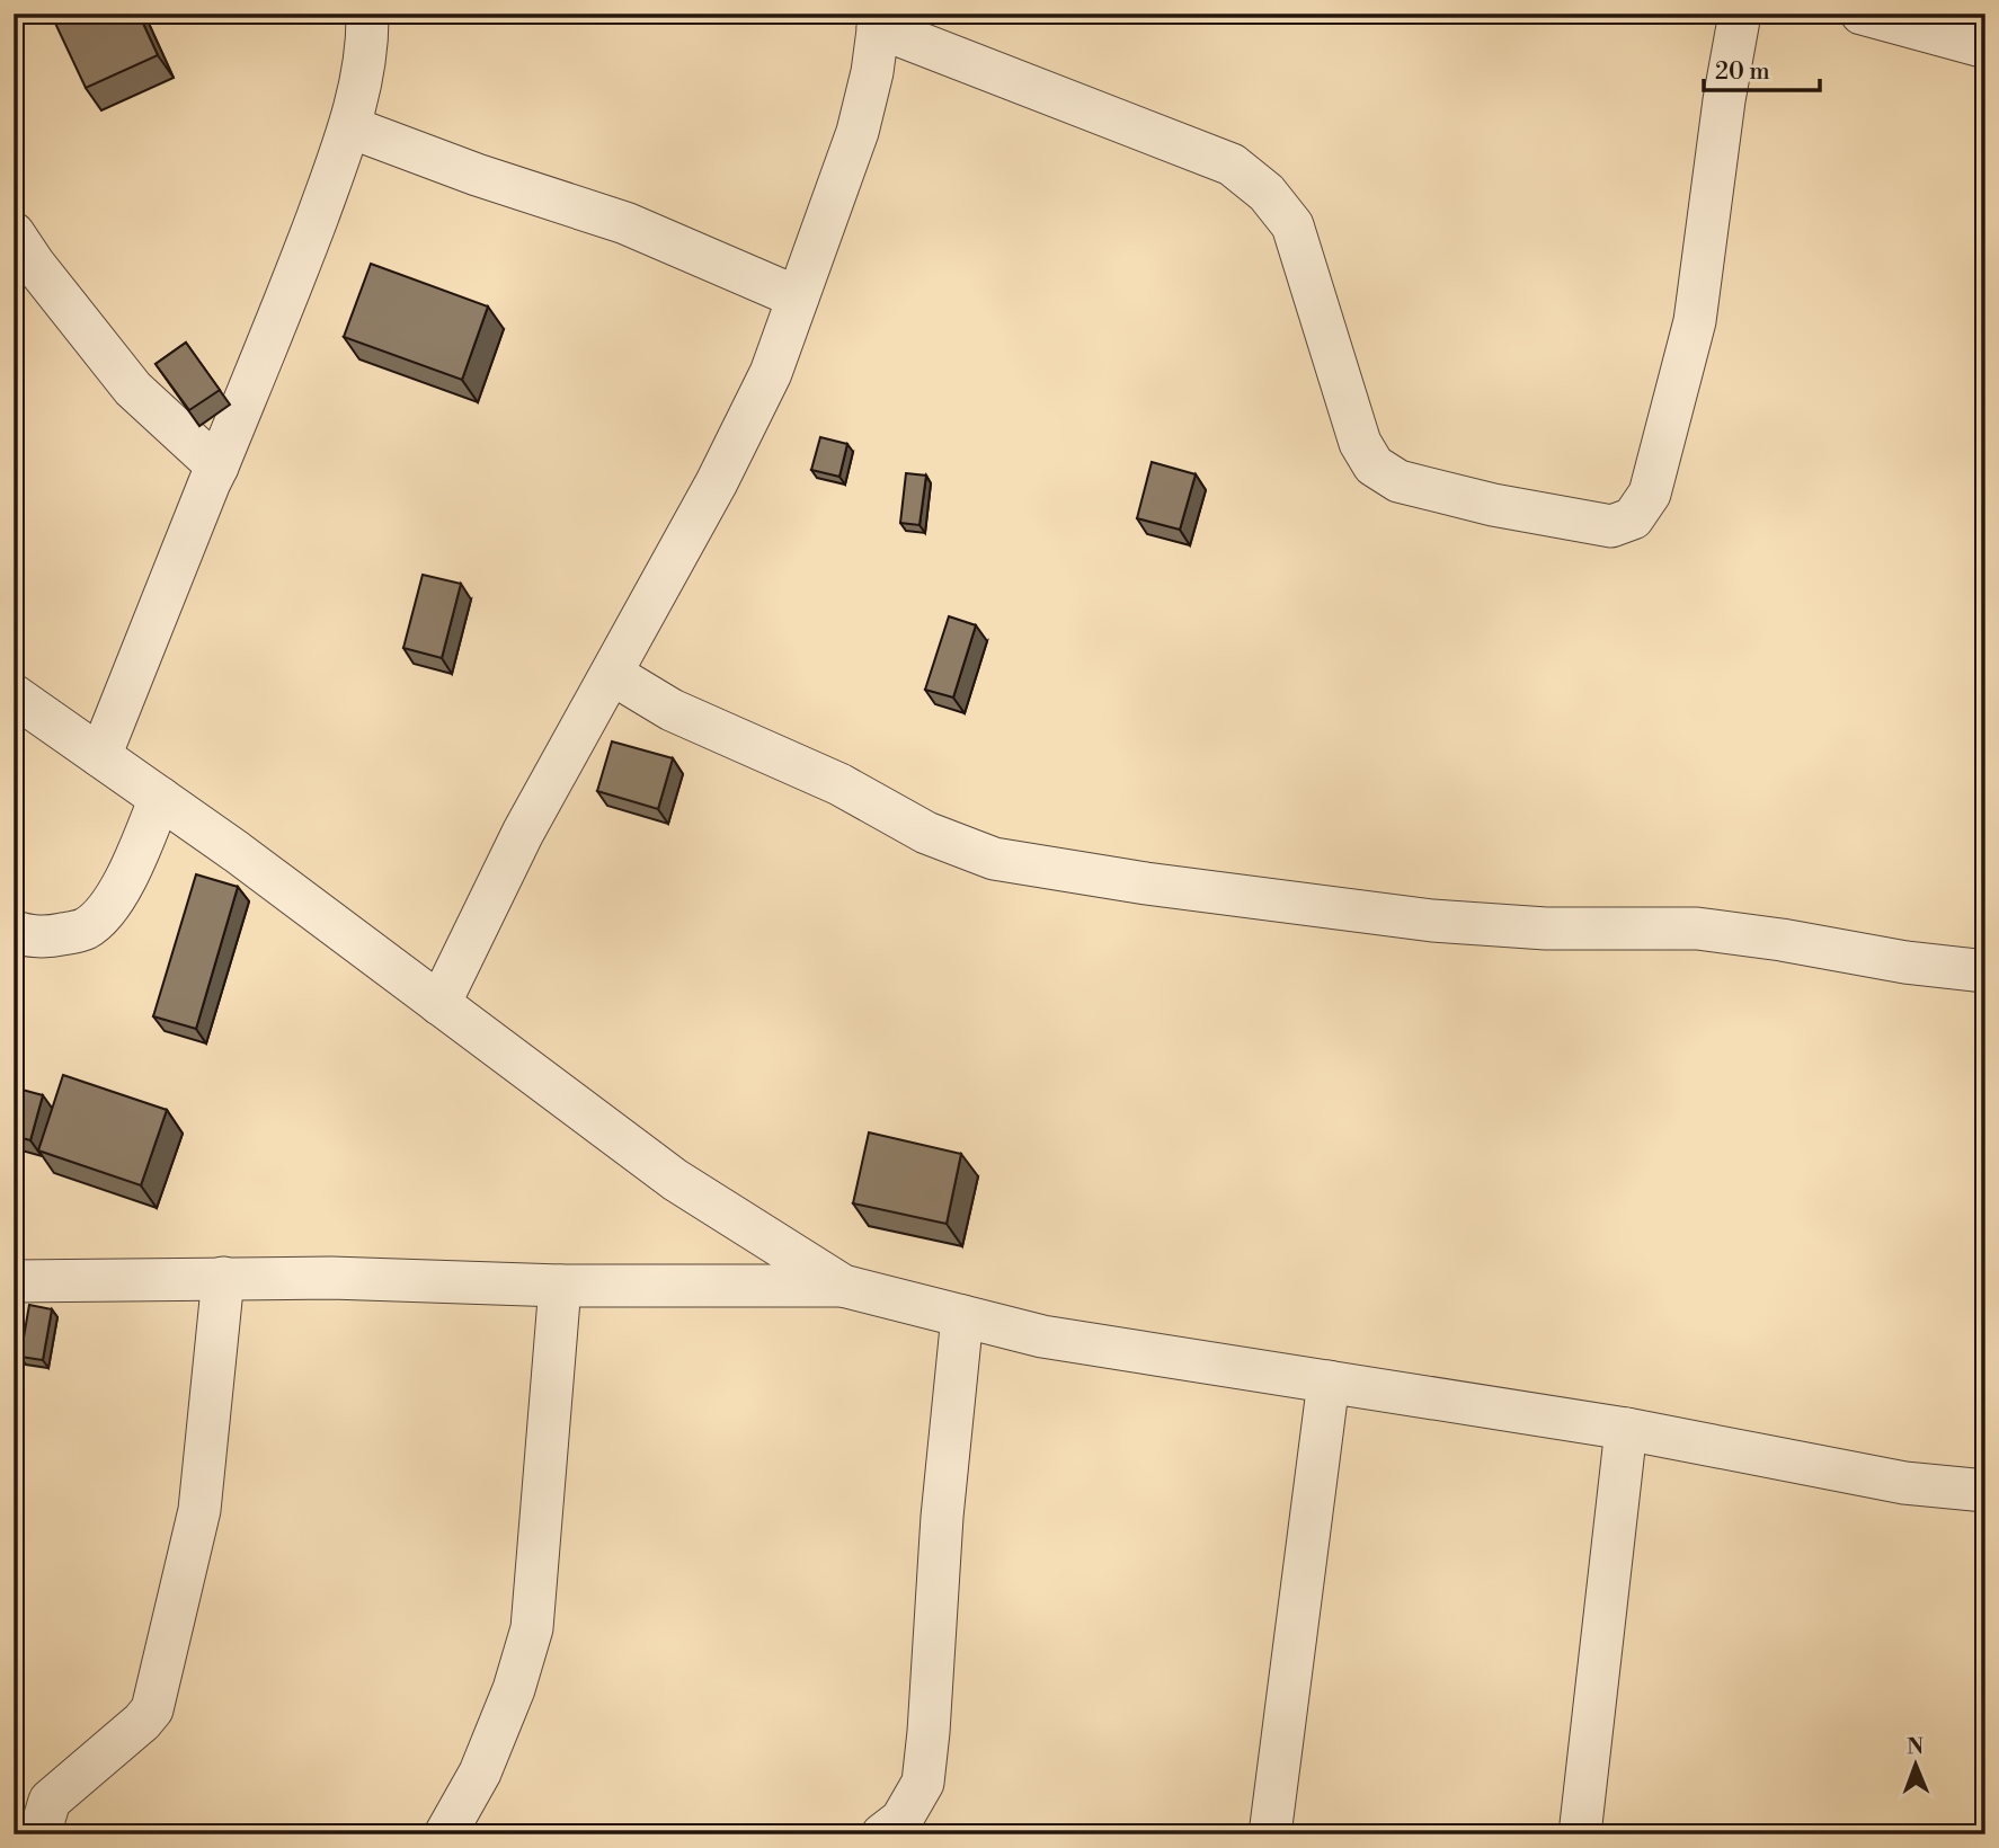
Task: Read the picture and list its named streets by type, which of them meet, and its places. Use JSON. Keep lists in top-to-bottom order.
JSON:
{
  "scale_bar": "20 m",
  "north": "top"
}
